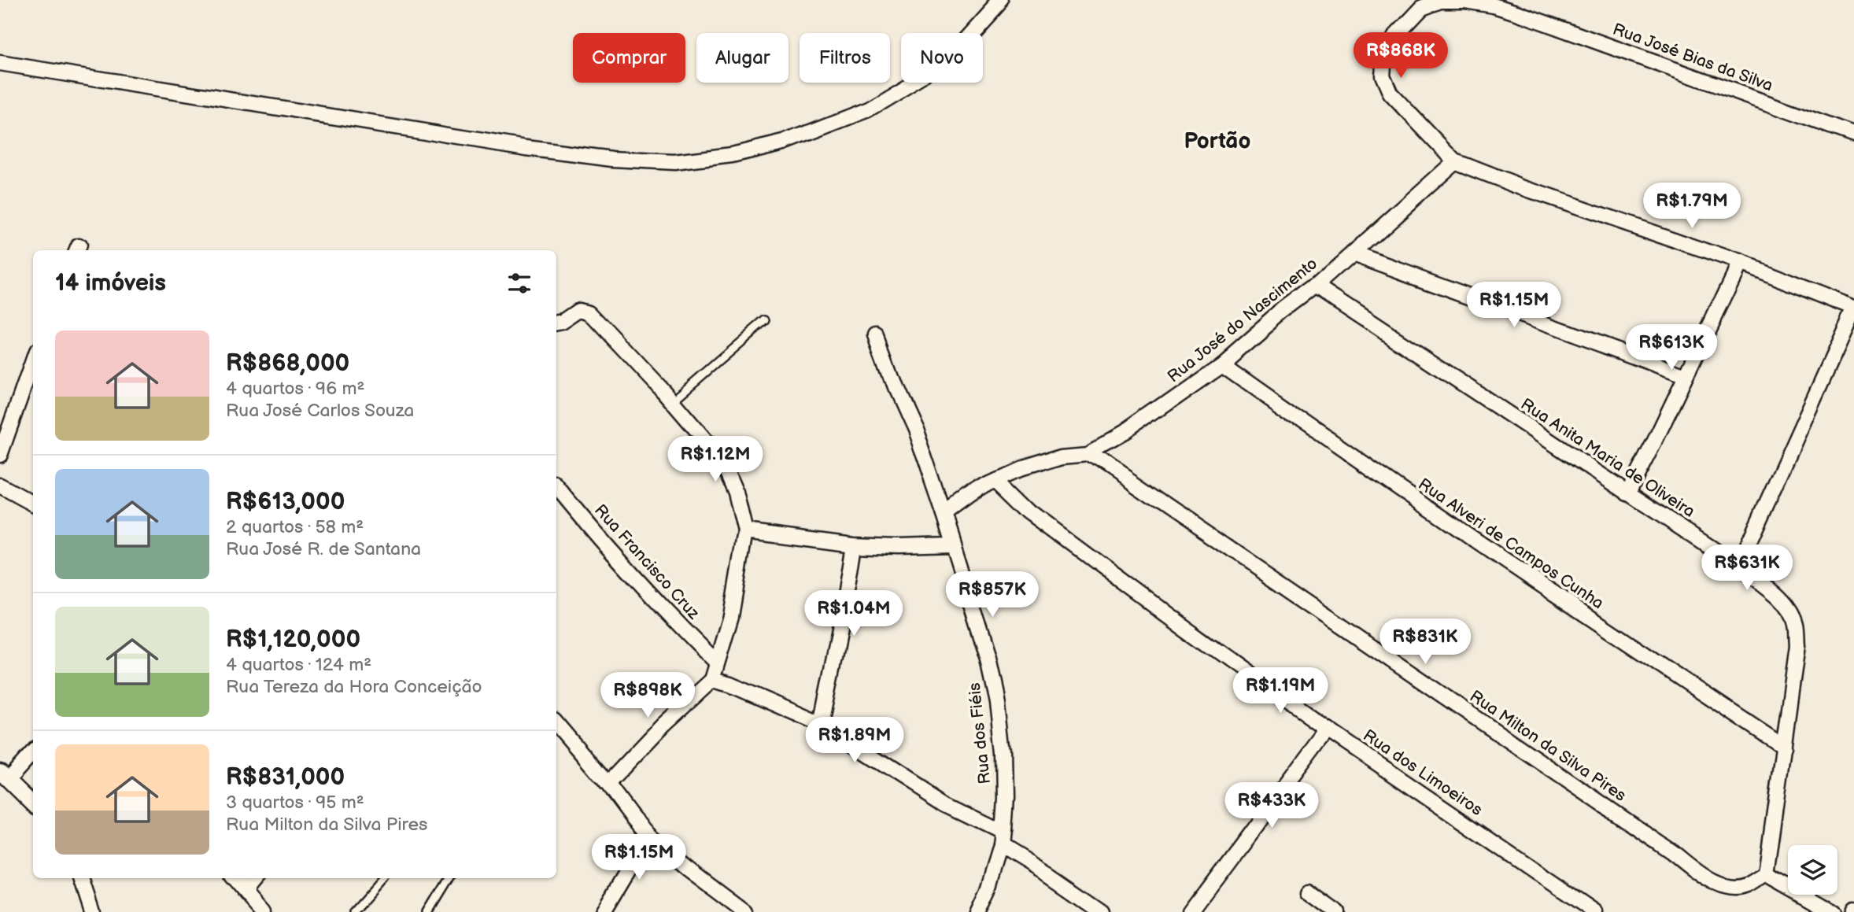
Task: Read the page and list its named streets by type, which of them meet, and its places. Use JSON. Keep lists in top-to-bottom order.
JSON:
{
  "streets": {
    "street": [
      "Rua José Bias da Silva",
      "Rua José do Nascimento",
      "Rua Anita Maria de Oliveira",
      "Rua Alveri de Campos Cunha",
      "Rua Francisco Cruz",
      "Rua dos Fiéis",
      "Rua Milton da Silva Pires",
      "Rua dos Limoeiros"
    ]
  },
  "crossings": [
    ["Rua José Bias da Silva", "Rua José do Nascimento"],
    ["Rua José do Nascimento", "Rua Anita Maria de Oliveira"],
    ["Rua José do Nascimento", "Rua Alveri de Campos Cunha"],
    ["Rua José do Nascimento", "Rua dos Fiéis"],
    ["Rua José do Nascimento", "Rua Milton da Silva Pires"],
    ["Rua José do Nascimento", "Rua dos Limoeiros"],
    ["Rua Anita Maria de Oliveira", "Rua Alveri de Campos Cunha"],
    ["Rua Anita Maria de Oliveira", "Rua Milton da Silva Pires"]
  ],
  "districts": ["Portão"],
  "page": {
    "price": [
      "R$868K",
      "R$1.79M",
      "R$1.15M",
      "R$613K",
      "R$1.12M",
      "R$631K",
      "R$857K",
      "R$1.04M",
      "R$831K",
      "R$1.19M",
      "R$898K",
      "R$1.89M",
      "R$433K",
      "R$1.15M"
    ],
    "chip": [
      "Comprar",
      "Alugar",
      "Filtros",
      "Novo"
    ],
    "heading": "14 imóveis",
    "list": [
      {
        "name": "R$868,000",
        "note": "4 quartos · 96 m² · Rua José Carlos Souza"
      },
      {
        "name": "R$613,000",
        "note": "2 quartos · 58 m² · Rua José R. de Santana"
      },
      {
        "name": "R$1,120,000",
        "note": "4 quartos · 124 m² · Rua Tereza da Hora Conceição"
      },
      {
        "name": "R$831,000",
        "note": "3 quartos · 95 m² · Rua Milton da Silva Pires"
      }
    ]
  }
}
